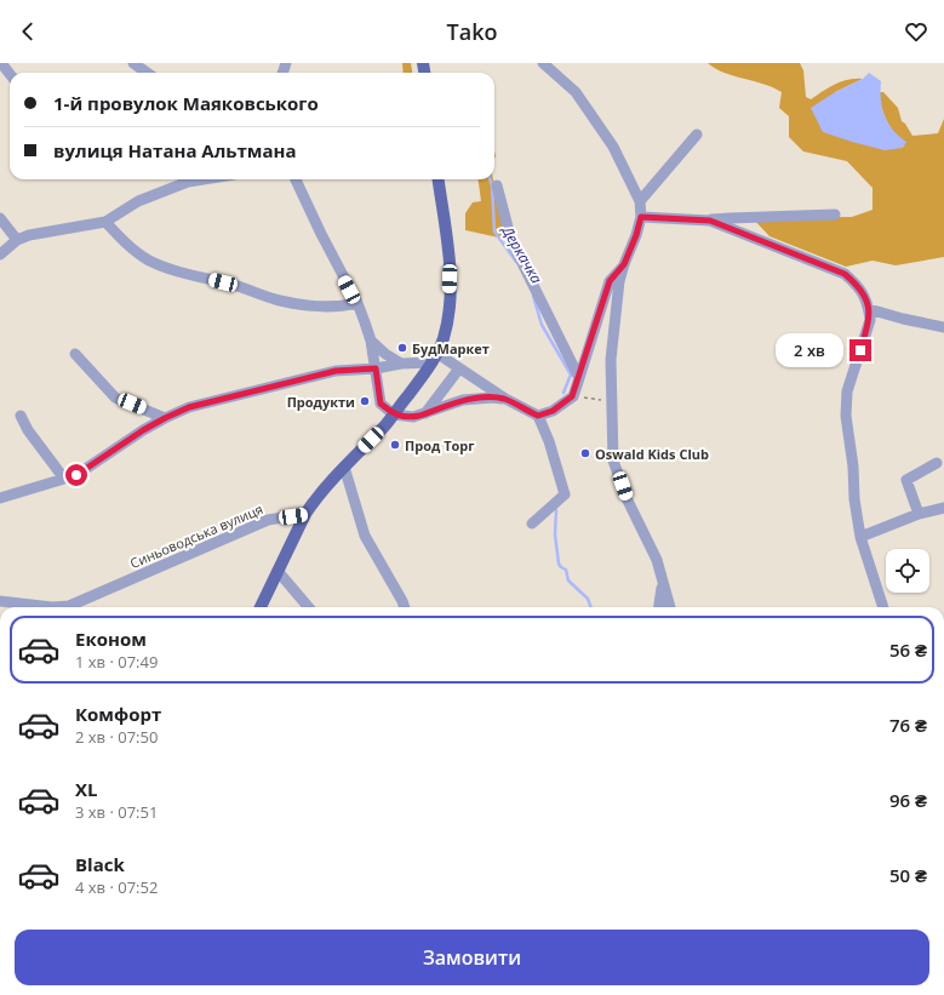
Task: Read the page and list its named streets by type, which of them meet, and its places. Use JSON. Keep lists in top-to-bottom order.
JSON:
{
  "streets": {
    "street": ["Синьоводська вулиця"]
  },
  "water": ["Деркачка"],
  "places": [
    "БудМаркет",
    "Продукти",
    "Прод Торг",
    "Oswald Kids Club"
  ],
  "page": {
    "header": "Tako",
    "banner": ["1-й провулок Маяковського", "вулиця Натана Альтмана"],
    "bubble": "2 хв",
    "list": [
      {
        "name": "Економ",
        "note": "1 хв · 07:49",
        "value": "56 ₴"
      },
      {
        "name": "Комфорт",
        "note": "2 хв · 07:50",
        "value": "76 ₴"
      },
      {
        "name": "XL",
        "note": "3 хв · 07:51",
        "value": "96 ₴"
      },
      {
        "name": "Black",
        "note": "4 хв · 07:52",
        "value": "50 ₴"
      }
    ],
    "buttons": "Замовити"
  }
}
